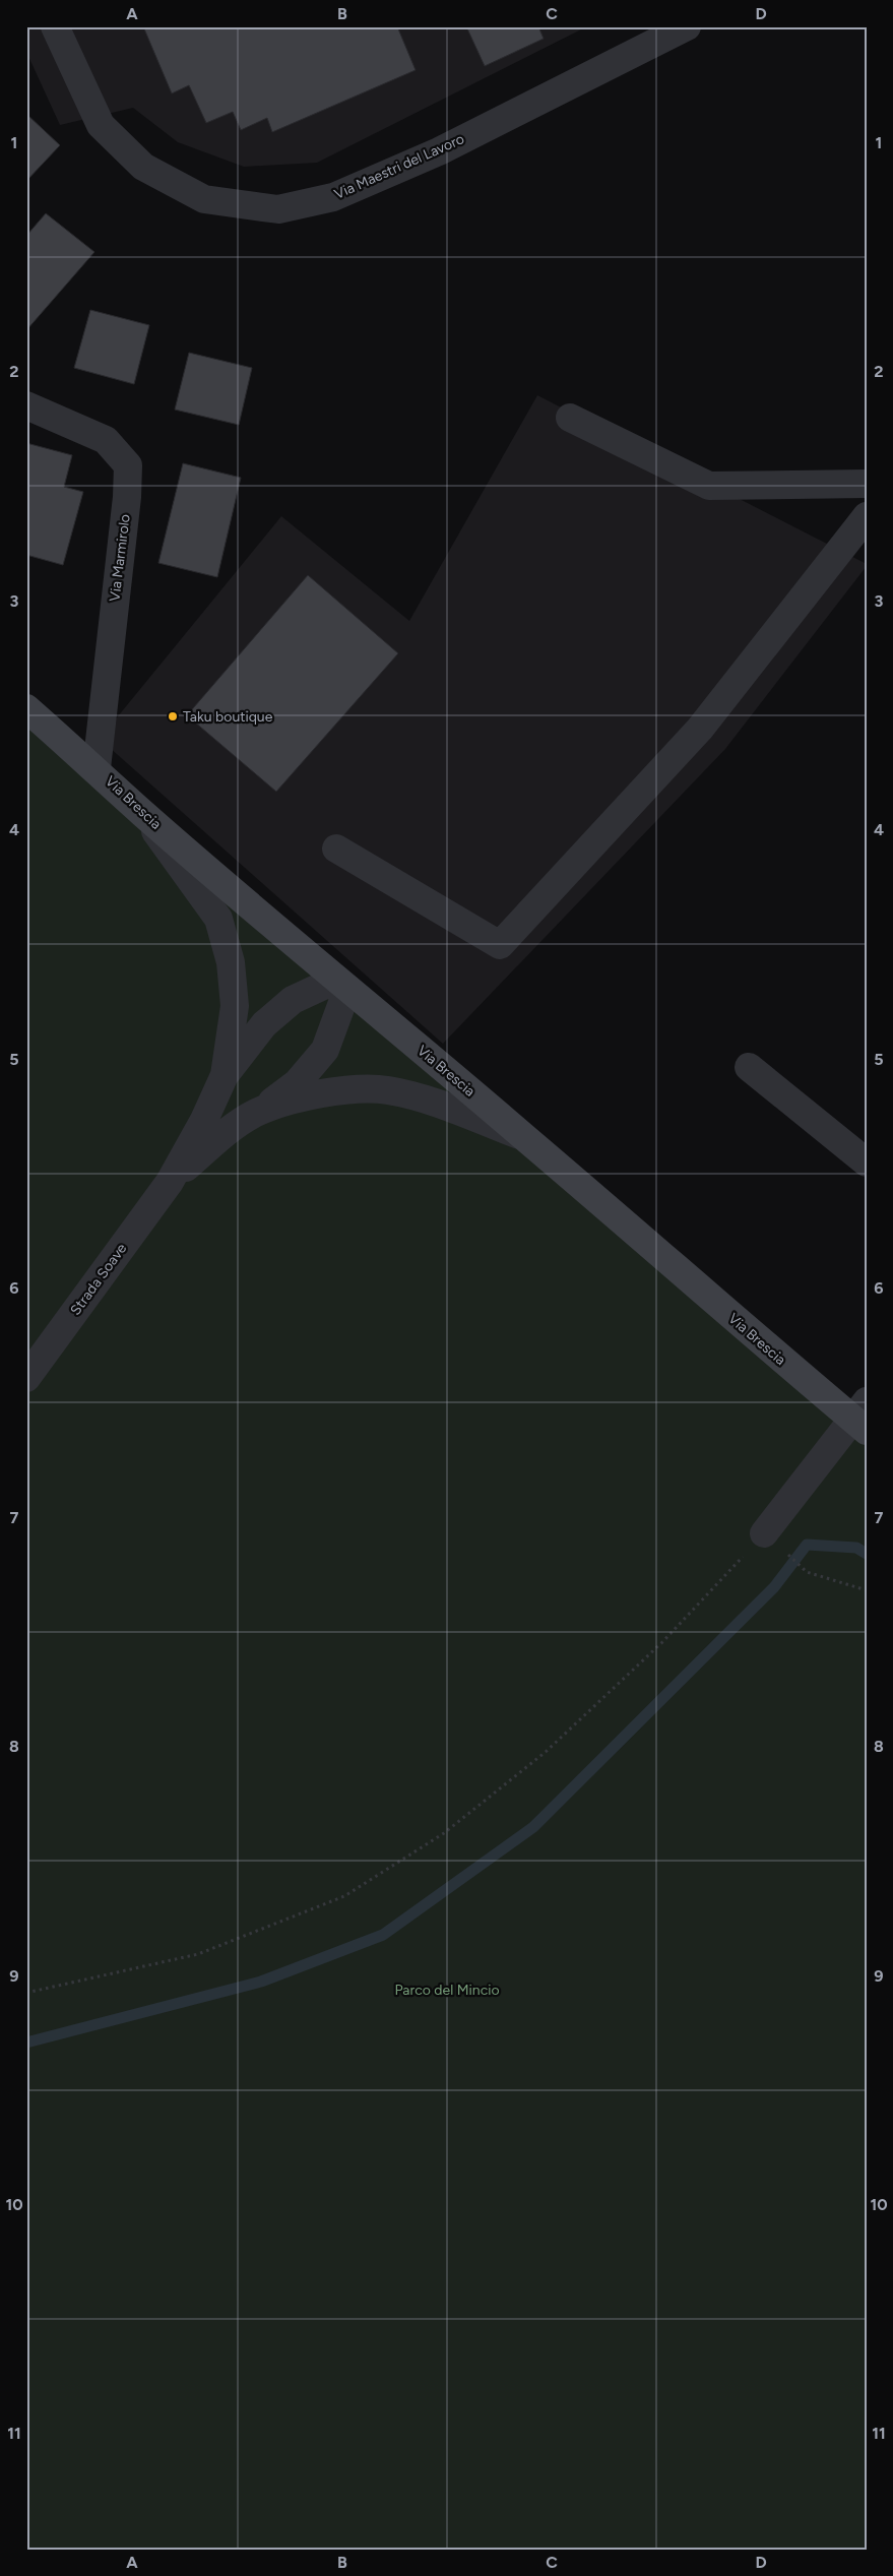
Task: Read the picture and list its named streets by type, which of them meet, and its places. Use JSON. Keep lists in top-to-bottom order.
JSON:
{
  "streets": {
    "main road": ["Via Brescia"],
    "street": ["Via Maestri del Lavoro", "Via Marmirolo", "Strada Soave"]
  },
  "crossings": [
    ["Via Marmirolo", "Via Brescia"]
  ],
  "parks": ["Parco del Mincio"],
  "places": ["Taku boutique"],
  "grid": {
    "columns": [
      "A",
      "B",
      "C",
      "D"
    ],
    "rows": [
      "1",
      "2",
      "3",
      "4",
      "5",
      "6",
      "7",
      "8",
      "9",
      "10",
      "11"
    ]
  }
}
